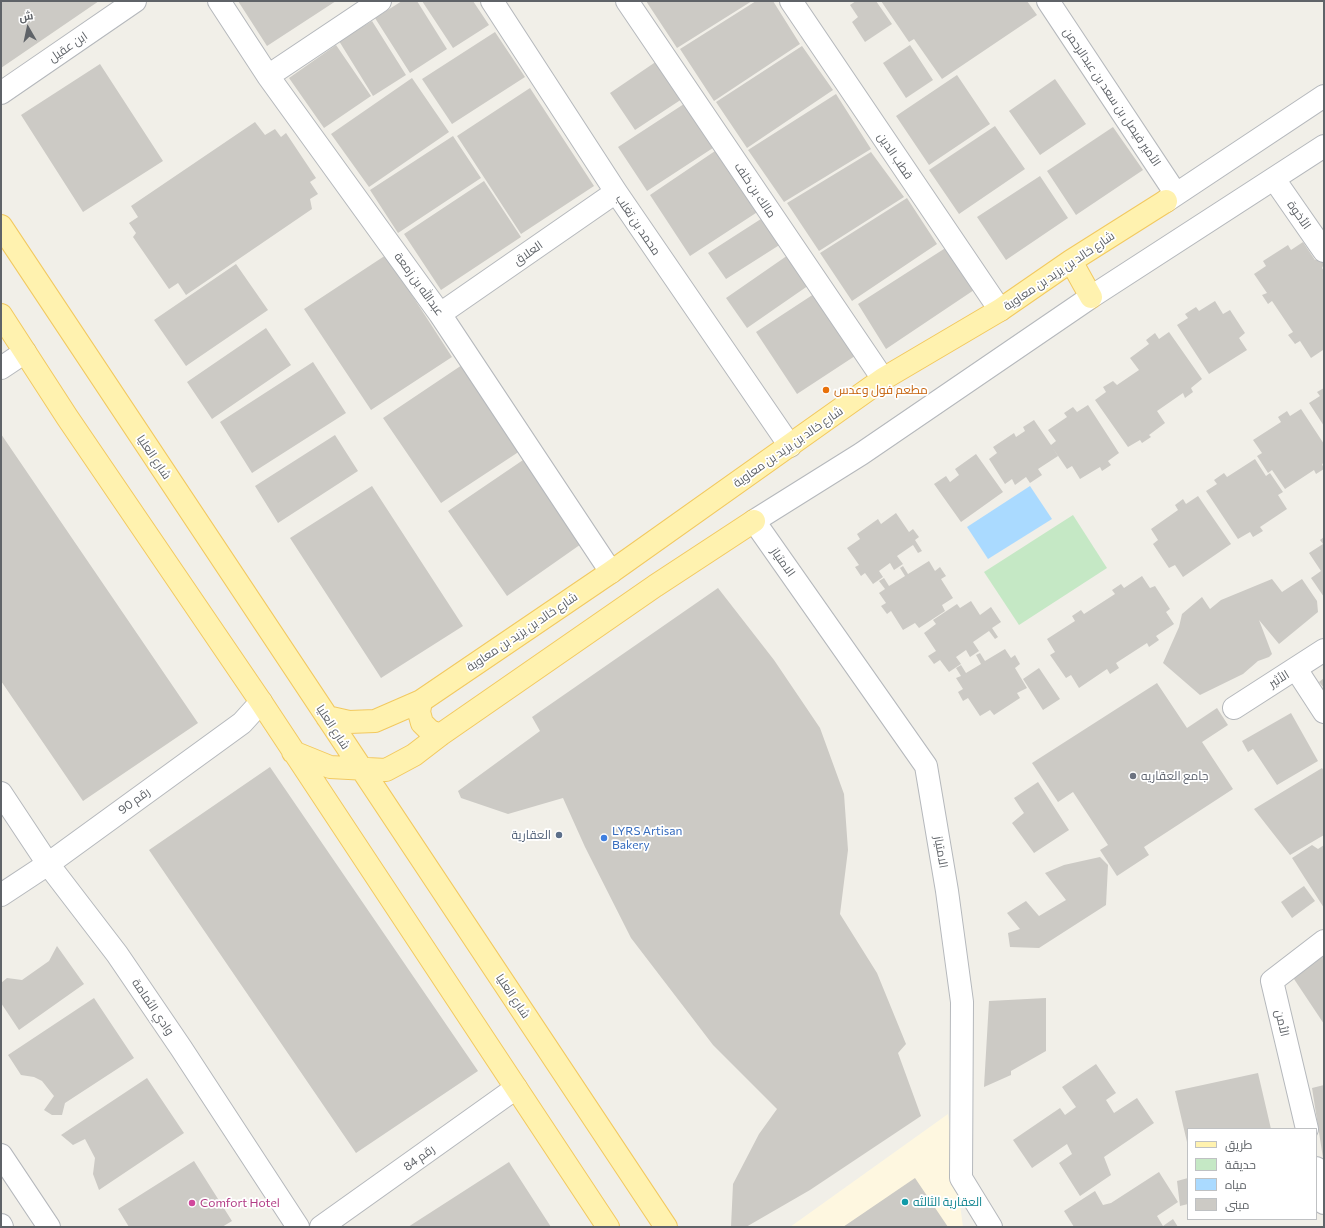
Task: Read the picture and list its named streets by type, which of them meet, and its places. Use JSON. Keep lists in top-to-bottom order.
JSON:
{
  "streets": {
    "main road": ["شارع خالد بن يزيد بن معاوية", "شارع العليا"],
    "street": [
      "ابن عقيل",
      "الأمير فيصل بن سعد بن عبدالرحمن",
      "قطب الدين",
      "مالك بن خلف",
      "الأخوة",
      "محمد بن تغلب",
      "العلاق",
      "عبدالله بن زمعة",
      "الامتياز",
      "الأثير",
      "رقم 90",
      "وادي الثمامة",
      "الأمن",
      "رقم 84"
    ]
  },
  "crossings": [
    ["الأمير فيصل بن سعد بن عبدالرحمن", "شارع خالد بن يزيد بن معاوية"],
    ["قطب الدين", "شارع خالد بن يزيد بن معاوية"],
    ["مالك بن خلف", "شارع خالد بن يزيد بن معاوية"],
    ["محمد بن تغلب", "العلاق"],
    ["محمد بن تغلب", "شارع خالد بن يزيد بن معاوية"],
    ["العلاق", "عبدالله بن زمعة"],
    ["شارع خالد بن يزيد بن معاوية", "عبدالله بن زمعة"],
    ["شارع خالد بن يزيد بن معاوية", "شارع العليا"],
    ["رقم 90", "وادي الثمامة"]
  ],
  "places": [
    "مطعم فول وعدس",
    "جامع العقاريه",
    "العقارية",
    "LYRS Artisan Bakery",
    "العقارية الثالثه",
    "Comfort Hotel"
  ],
  "legend": [
    "طريق",
    "حديقة",
    "مياه",
    "مبنى"
  ],
  "north": "top"
}
